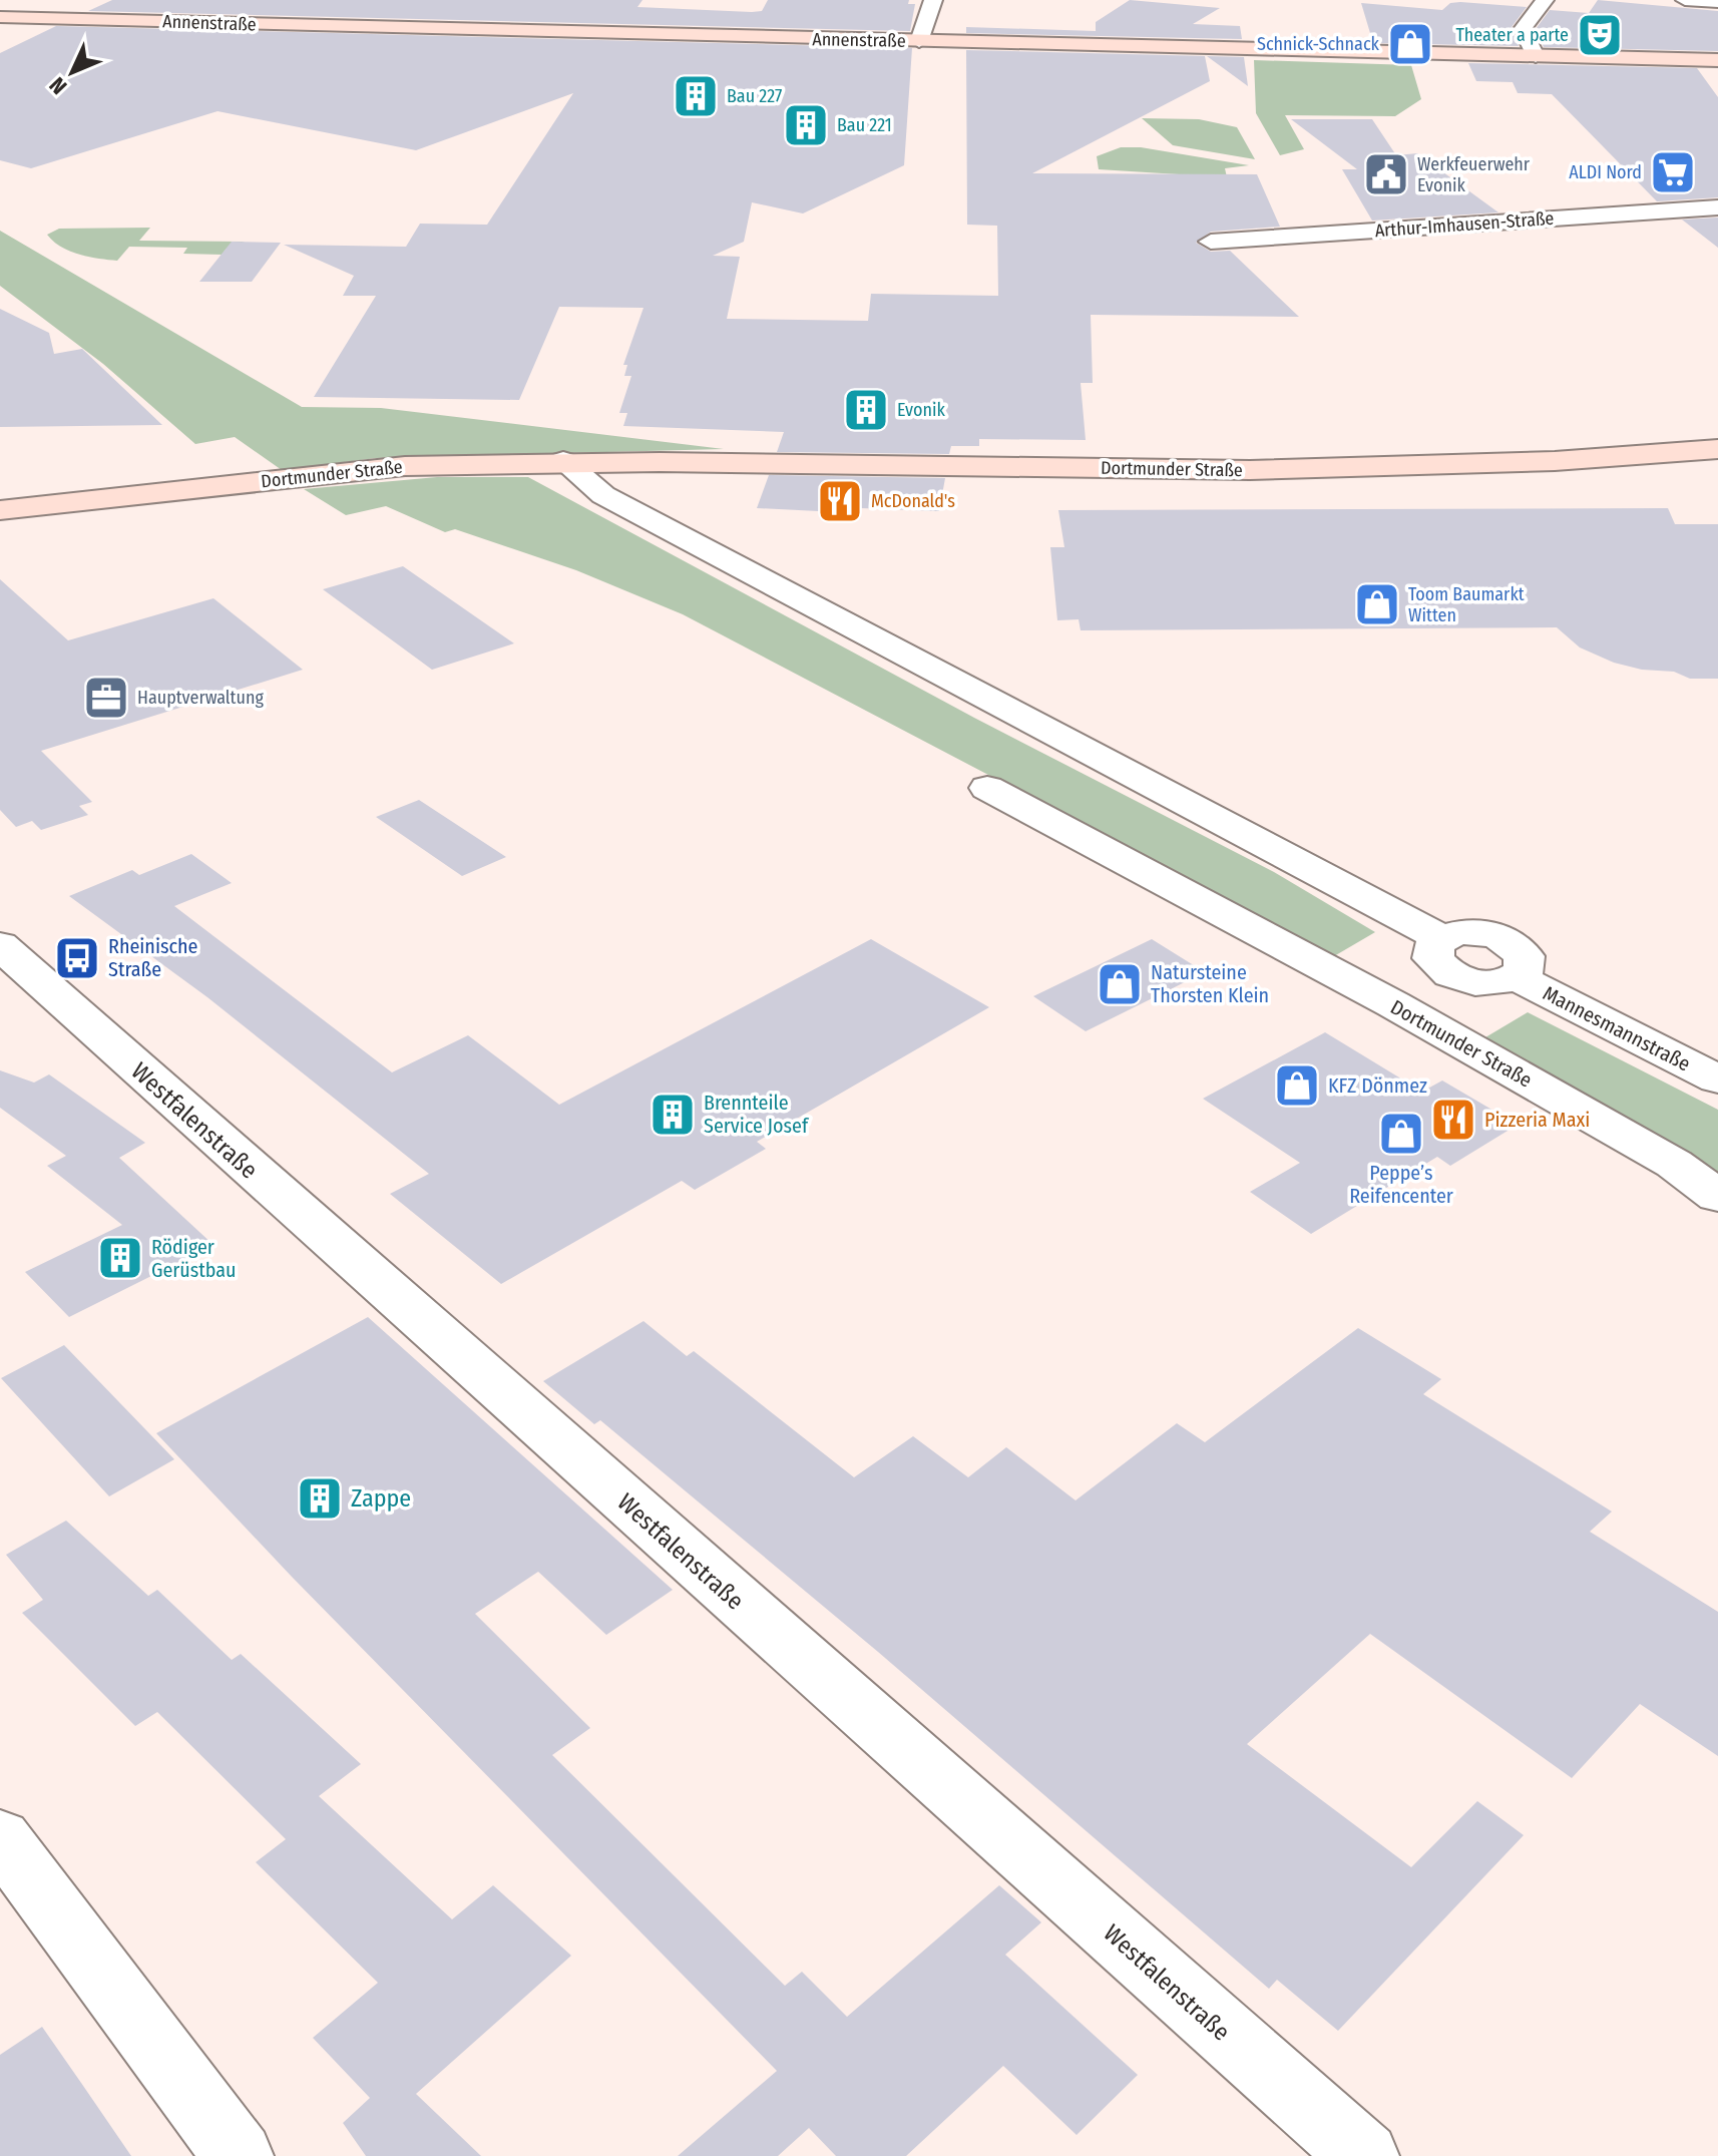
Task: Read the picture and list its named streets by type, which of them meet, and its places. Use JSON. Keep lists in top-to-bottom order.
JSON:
{
  "streets": {
    "street": [
      "Annenstraße",
      "Arthur-Imhausen-Straße",
      "Dortmunder Straße",
      "Mannesmannstraße",
      "Westfalenstraße"
    ]
  },
  "places": {
    "theatre": ["Theater a parte"],
    "shop": [
      "Schnick-Schnack",
      "Toom Baumarkt Witten",
      "Natursteine Thorsten Klein",
      "KFZ Dönmez",
      "Peppe’s Reifencenter"
    ],
    "building": [
      "Bau 227",
      "Bau 221",
      "Evonik",
      "Brennteile Service Josef",
      "Rödiger Gerüstbau",
      "Zappe"
    ],
    "supermarket": ["ALDI Nord"],
    "public building": ["Werkfeuerwehr Evonik"],
    "restaurant": ["McDonald's", "Pizzeria Maxi"],
    "office": ["Hauptverwaltung"],
    "bus stop": ["Rheinische Straße"]
  },
  "north": "bottom left"
}
